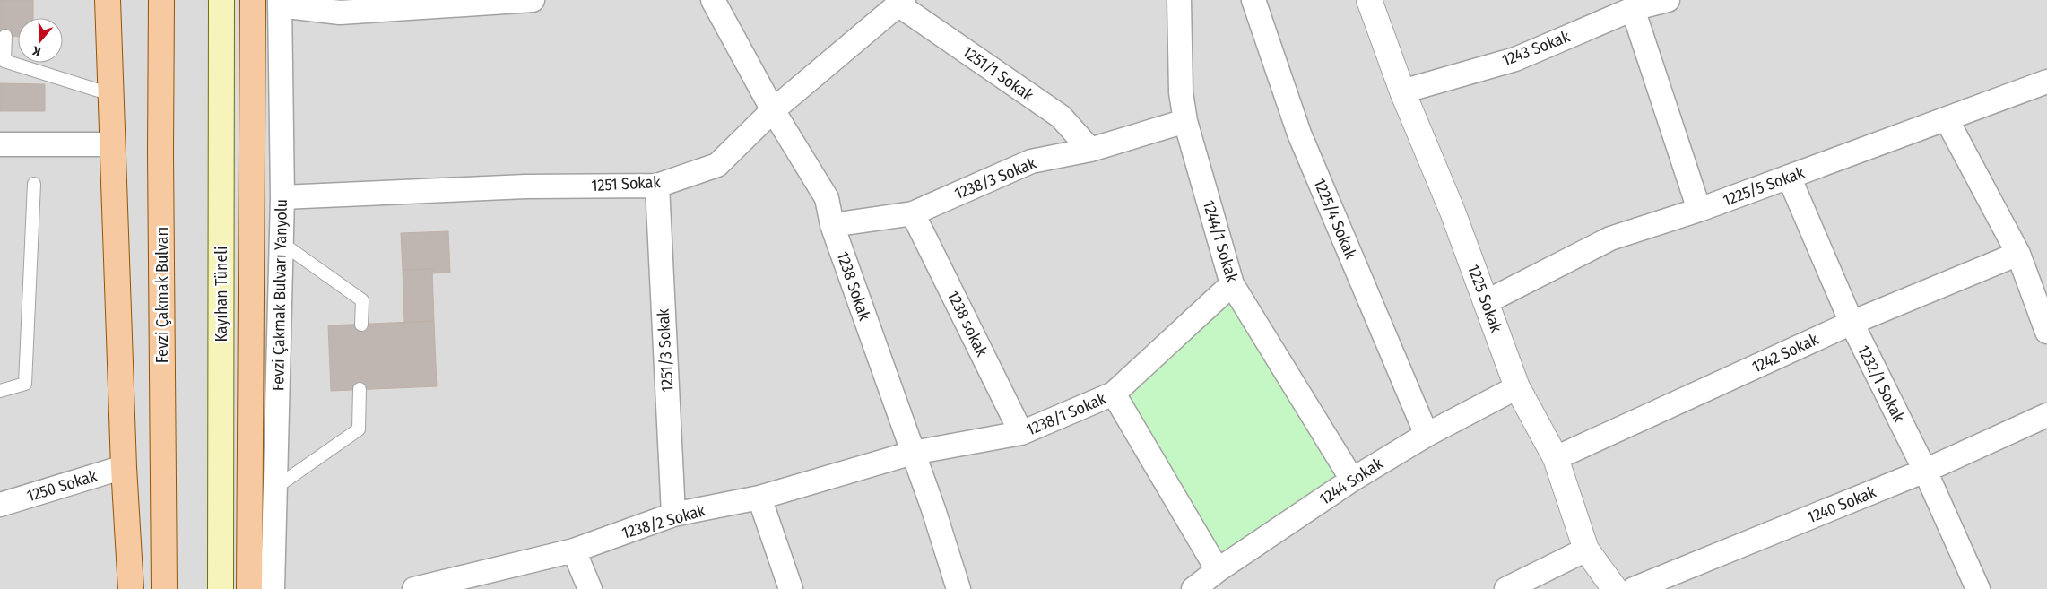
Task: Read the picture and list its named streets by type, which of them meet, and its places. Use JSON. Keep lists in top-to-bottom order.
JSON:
{
  "streets": {
    "main road": ["Kayıhan Tüneli", "Fevzi Çakmak Bulvarı"],
    "street": [
      "1243 Sokak",
      "1251/1 Sokak",
      "1238/3 Sokak",
      "1251 Sokak",
      "1225/5 Sokak",
      "1225/4 Sokak",
      "1244/1 Sokak",
      "1238 Sokak",
      "Fevzi Çakmak Bulvarı Yanyolu",
      "1225 Sokak",
      "1238 sokak",
      "1251/3 Sokak",
      "1242 Sokak",
      "1232/1 Sokak",
      "1238/1 Sokak",
      "1244 Sokak",
      "1250 Sokak",
      "1240 Sokak",
      "1238/2 Sokak"
    ]
  },
  "crossings": [
    ["1243 Sokak", "1225 Sokak"],
    ["1251/1 Sokak", "1238/3 Sokak"],
    ["1251/1 Sokak", "1251 Sokak"],
    ["1238/3 Sokak", "1244/1 Sokak"],
    ["1238/3 Sokak", "1238 Sokak"],
    ["1238/3 Sokak", "1238 sokak"],
    ["1251 Sokak", "1238 Sokak"],
    ["1251 Sokak", "Fevzi Çakmak Bulvarı Yanyolu"],
    ["1251 Sokak", "1251/3 Sokak"],
    ["1225/5 Sokak", "1225 Sokak"],
    ["1225/5 Sokak", "1232/1 Sokak"],
    ["1225/4 Sokak", "1244 Sokak"],
    ["1244/1 Sokak", "1238/1 Sokak"],
    ["1244/1 Sokak", "1244 Sokak"],
    ["1238 Sokak", "1238/1 Sokak"],
    ["1238 Sokak", "1238/2 Sokak"],
    ["1225 Sokak", "1242 Sokak"],
    ["1225 Sokak", "1244 Sokak"],
    ["1238 sokak", "1238/1 Sokak"],
    ["1251/3 Sokak", "1238/2 Sokak"],
    ["1242 Sokak", "1232/1 Sokak"],
    ["1232/1 Sokak", "1240 Sokak"],
    ["1238/1 Sokak", "1238/2 Sokak"]
  ],
  "north": "bottom"
}
